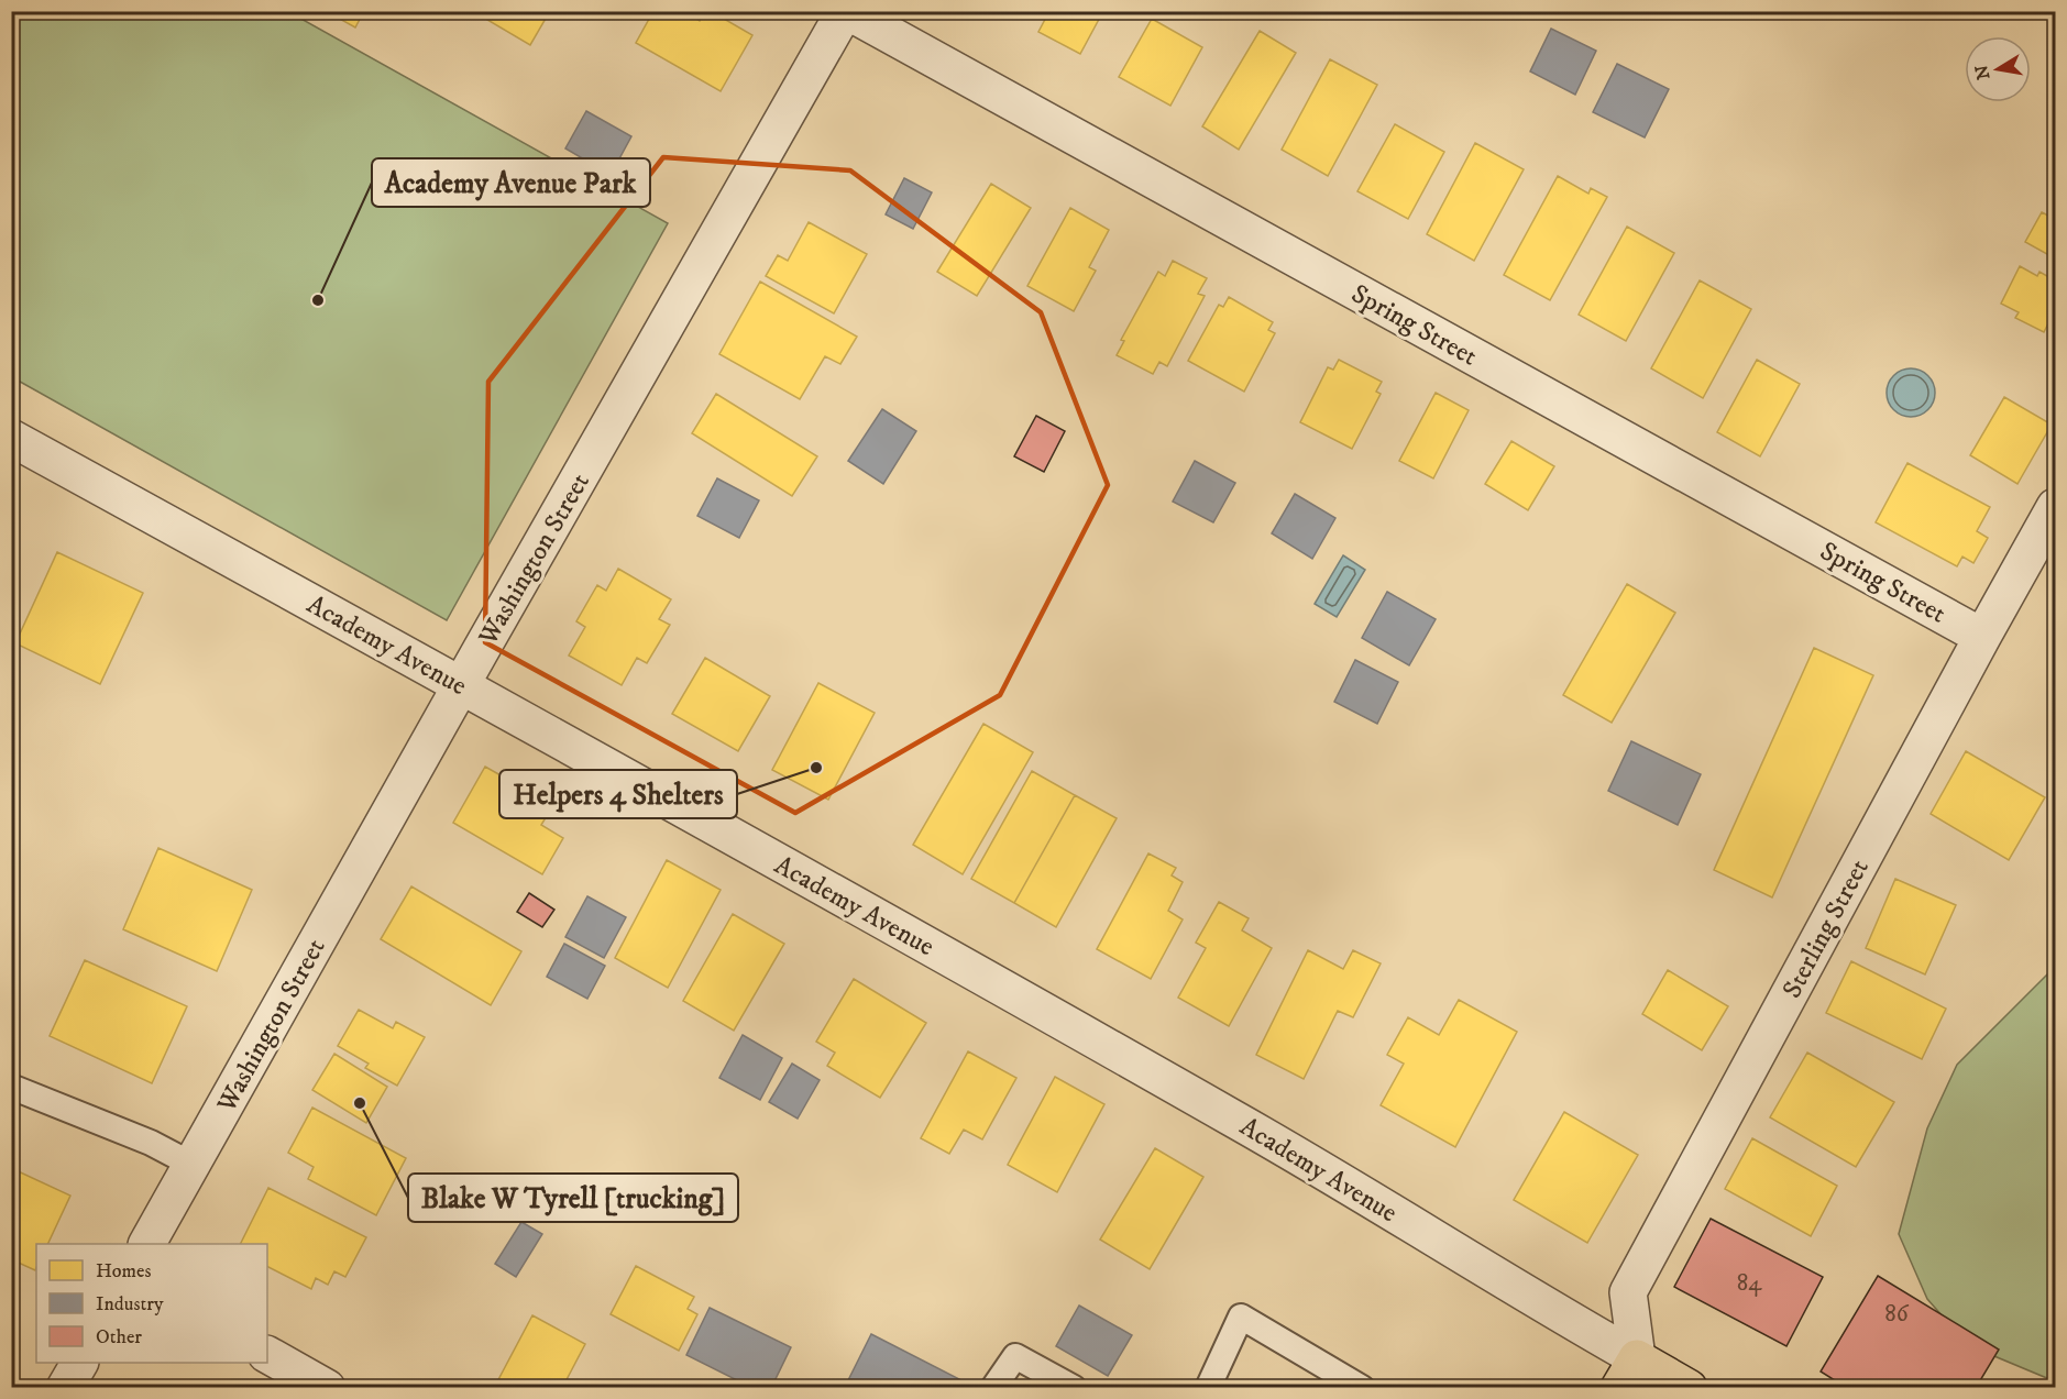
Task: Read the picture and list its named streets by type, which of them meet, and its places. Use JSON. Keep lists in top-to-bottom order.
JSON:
{
  "streets": {
    "main road": ["Academy Avenue"],
    "street": ["Spring Street", "Washington Street", "Sterling Street"]
  },
  "crossings": [
    ["Spring Street", "Washington Street"],
    ["Spring Street", "Sterling Street"],
    ["Washington Street", "Academy Avenue"],
    ["Academy Avenue", "Sterling Street"]
  ],
  "places": ["Academy Avenue Park", "Helpers 4 Shelters", "Blake W Tyrell [trucking]"],
  "house_numbers": ["84", "86"],
  "legend": ["Homes", "Industry", "Other"],
  "north": "left"
}
